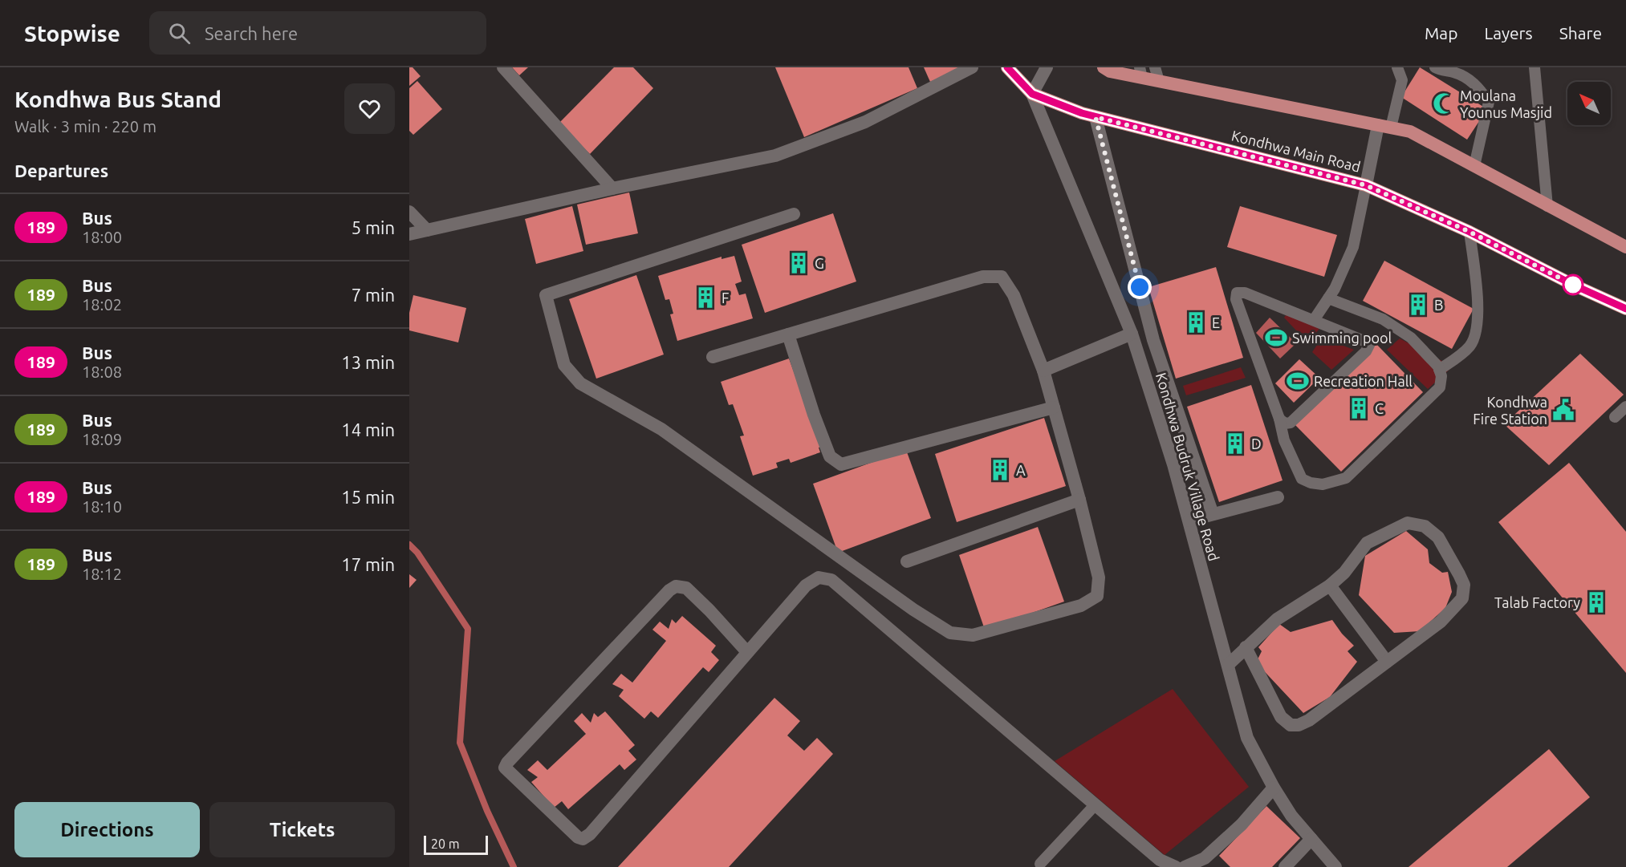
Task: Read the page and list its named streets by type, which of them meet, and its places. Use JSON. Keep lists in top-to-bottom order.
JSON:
{
  "streets": {
    "main road": ["Kondhwa Main Road"],
    "street": ["Kondhwa Budruk Village Road"]
  },
  "crossings": [
    ["Kondhwa Main Road", "Kondhwa Budruk Village Road"]
  ],
  "places": {
    "mosque": ["Moulana Younus Masjid"],
    "building": [
      "G",
      "F",
      "B",
      "E",
      "C",
      "D",
      "A",
      "Talab Factory"
    ],
    "sports": ["Swimming pool", "Recreation Hall"],
    "public building": ["Kondhwa Fire Station"]
  },
  "lines": ["bus line 189"],
  "scale_bar": "20 m",
  "north": "top left",
  "page": {
    "header": "Stopwise",
    "search": "Search here",
    "nav": ["Map", "Layers", "Share"],
    "heading": [
      ["Kondhwa Bus Stand", "Walk · 3 min · 220 m"],
      "Departures"
    ],
    "list": [
      {
        "mark": "189",
        "name": "Bus",
        "note": "18:00",
        "value": "5 min"
      },
      {
        "mark": "189",
        "name": "Bus",
        "note": "18:02",
        "value": "7 min"
      },
      {
        "mark": "189",
        "name": "Bus",
        "note": "18:08",
        "value": "13 min"
      },
      {
        "mark": "189",
        "name": "Bus",
        "note": "18:09",
        "value": "14 min"
      },
      {
        "mark": "189",
        "name": "Bus",
        "note": "18:10",
        "value": "15 min"
      },
      {
        "mark": "189",
        "name": "Bus",
        "note": "18:12",
        "value": "17 min"
      }
    ],
    "buttons": ["Directions", "Tickets"],
    "scale": "20 m"
  }
}
